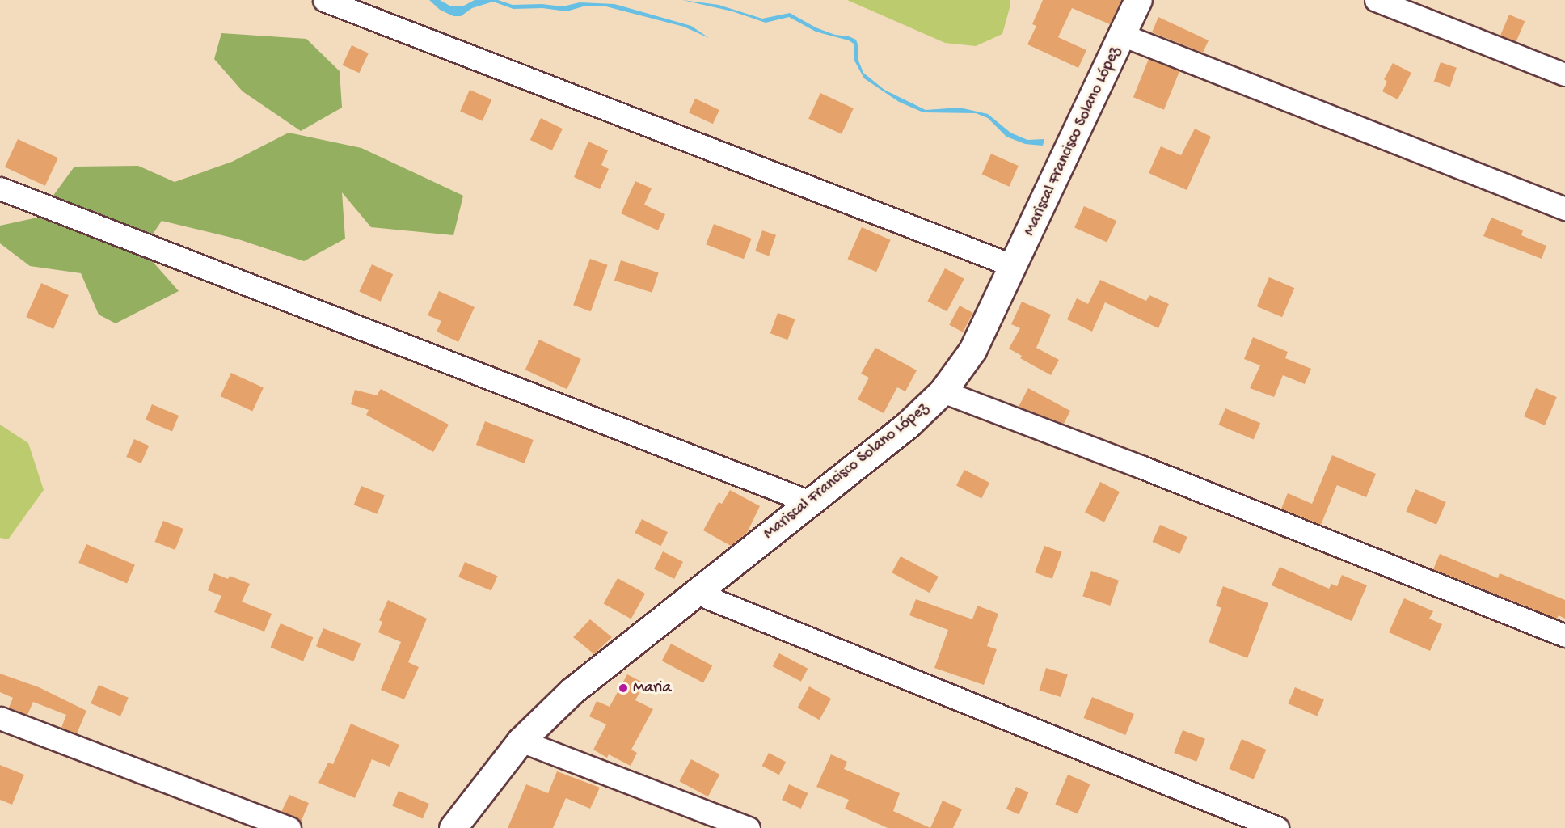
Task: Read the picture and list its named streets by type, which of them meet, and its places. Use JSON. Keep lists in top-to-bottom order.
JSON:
{
  "streets": {
    "main road": ["Mariscal Francisco Solano López"]
  },
  "places": ["Maria"]
}
